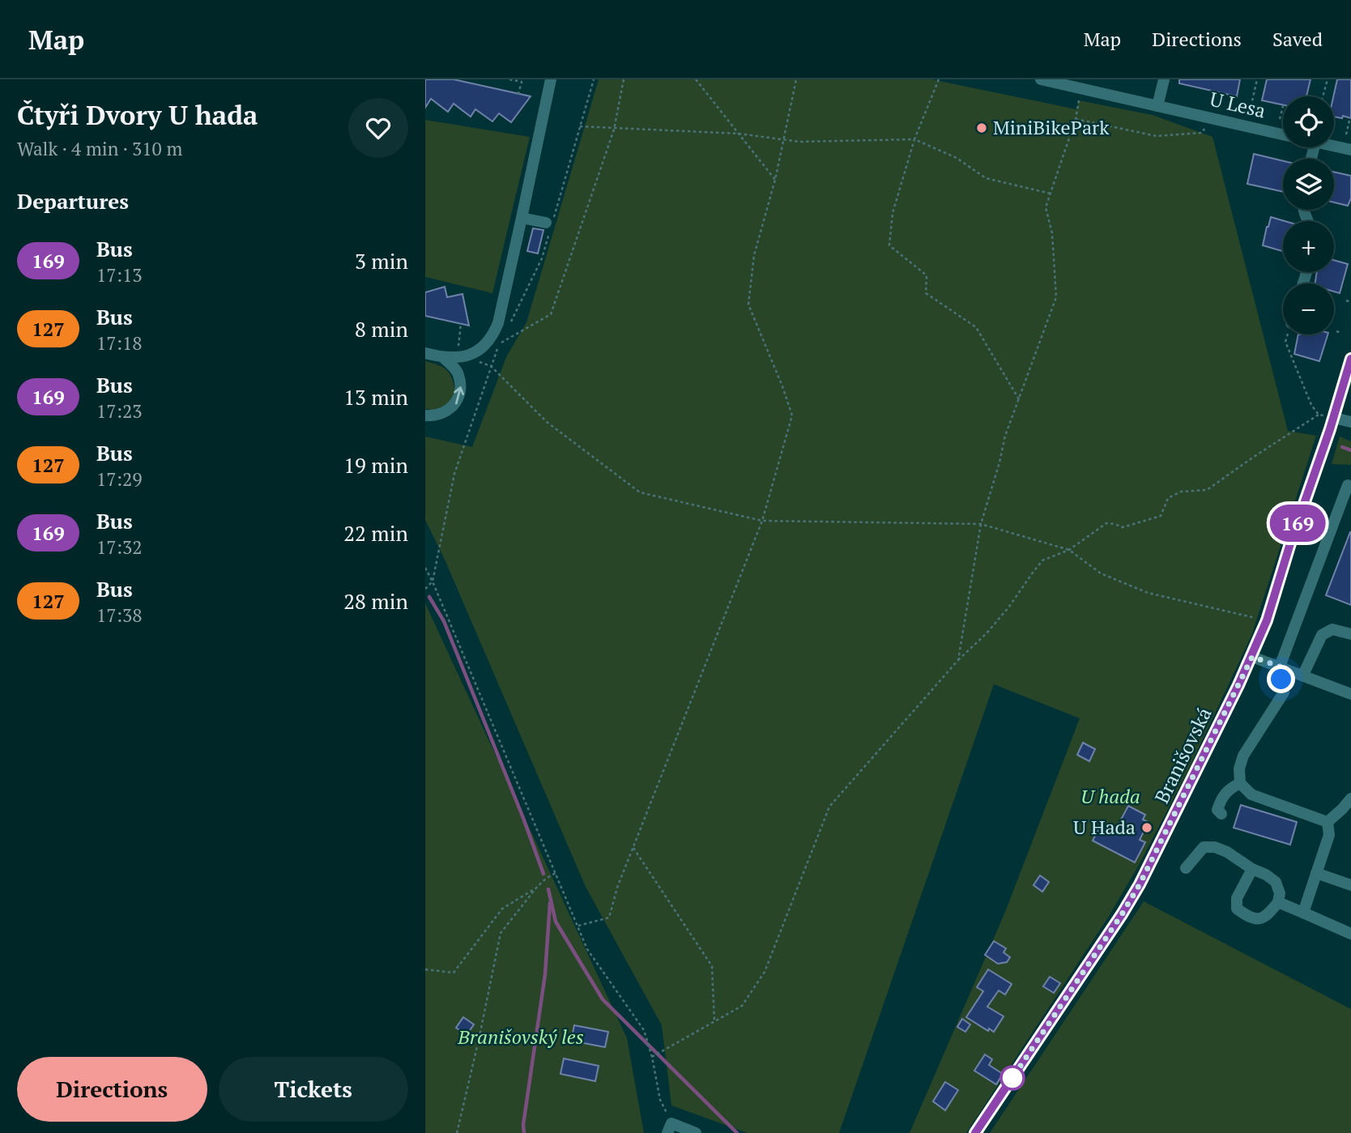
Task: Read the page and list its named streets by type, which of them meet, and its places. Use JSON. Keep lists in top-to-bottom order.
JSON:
{
  "streets": {
    "street": ["U Lesa", "Branišovská"]
  },
  "parks": ["U hada", "Branišovský les"],
  "places": ["MiniBikePark", "U Hada"],
  "lines": ["bus line 169"],
  "page": {
    "header": "Map",
    "nav": ["Map", "Directions", "Saved"],
    "heading": [
      ["Čtyři Dvory U hada", "Walk · 4 min · 310 m"],
      "Departures"
    ],
    "on_map": "169",
    "map_buttons": ["+", "−"],
    "list": [
      {
        "mark": "169",
        "name": "Bus",
        "note": "17:13",
        "value": "3 min"
      },
      {
        "mark": "127",
        "name": "Bus",
        "note": "17:18",
        "value": "8 min"
      },
      {
        "mark": "169",
        "name": "Bus",
        "note": "17:23",
        "value": "13 min"
      },
      {
        "mark": "127",
        "name": "Bus",
        "note": "17:29",
        "value": "19 min"
      },
      {
        "mark": "169",
        "name": "Bus",
        "note": "17:32",
        "value": "22 min"
      },
      {
        "mark": "127",
        "name": "Bus",
        "note": "17:38",
        "value": "28 min"
      }
    ],
    "buttons": ["Directions", "Tickets"]
  }
}
